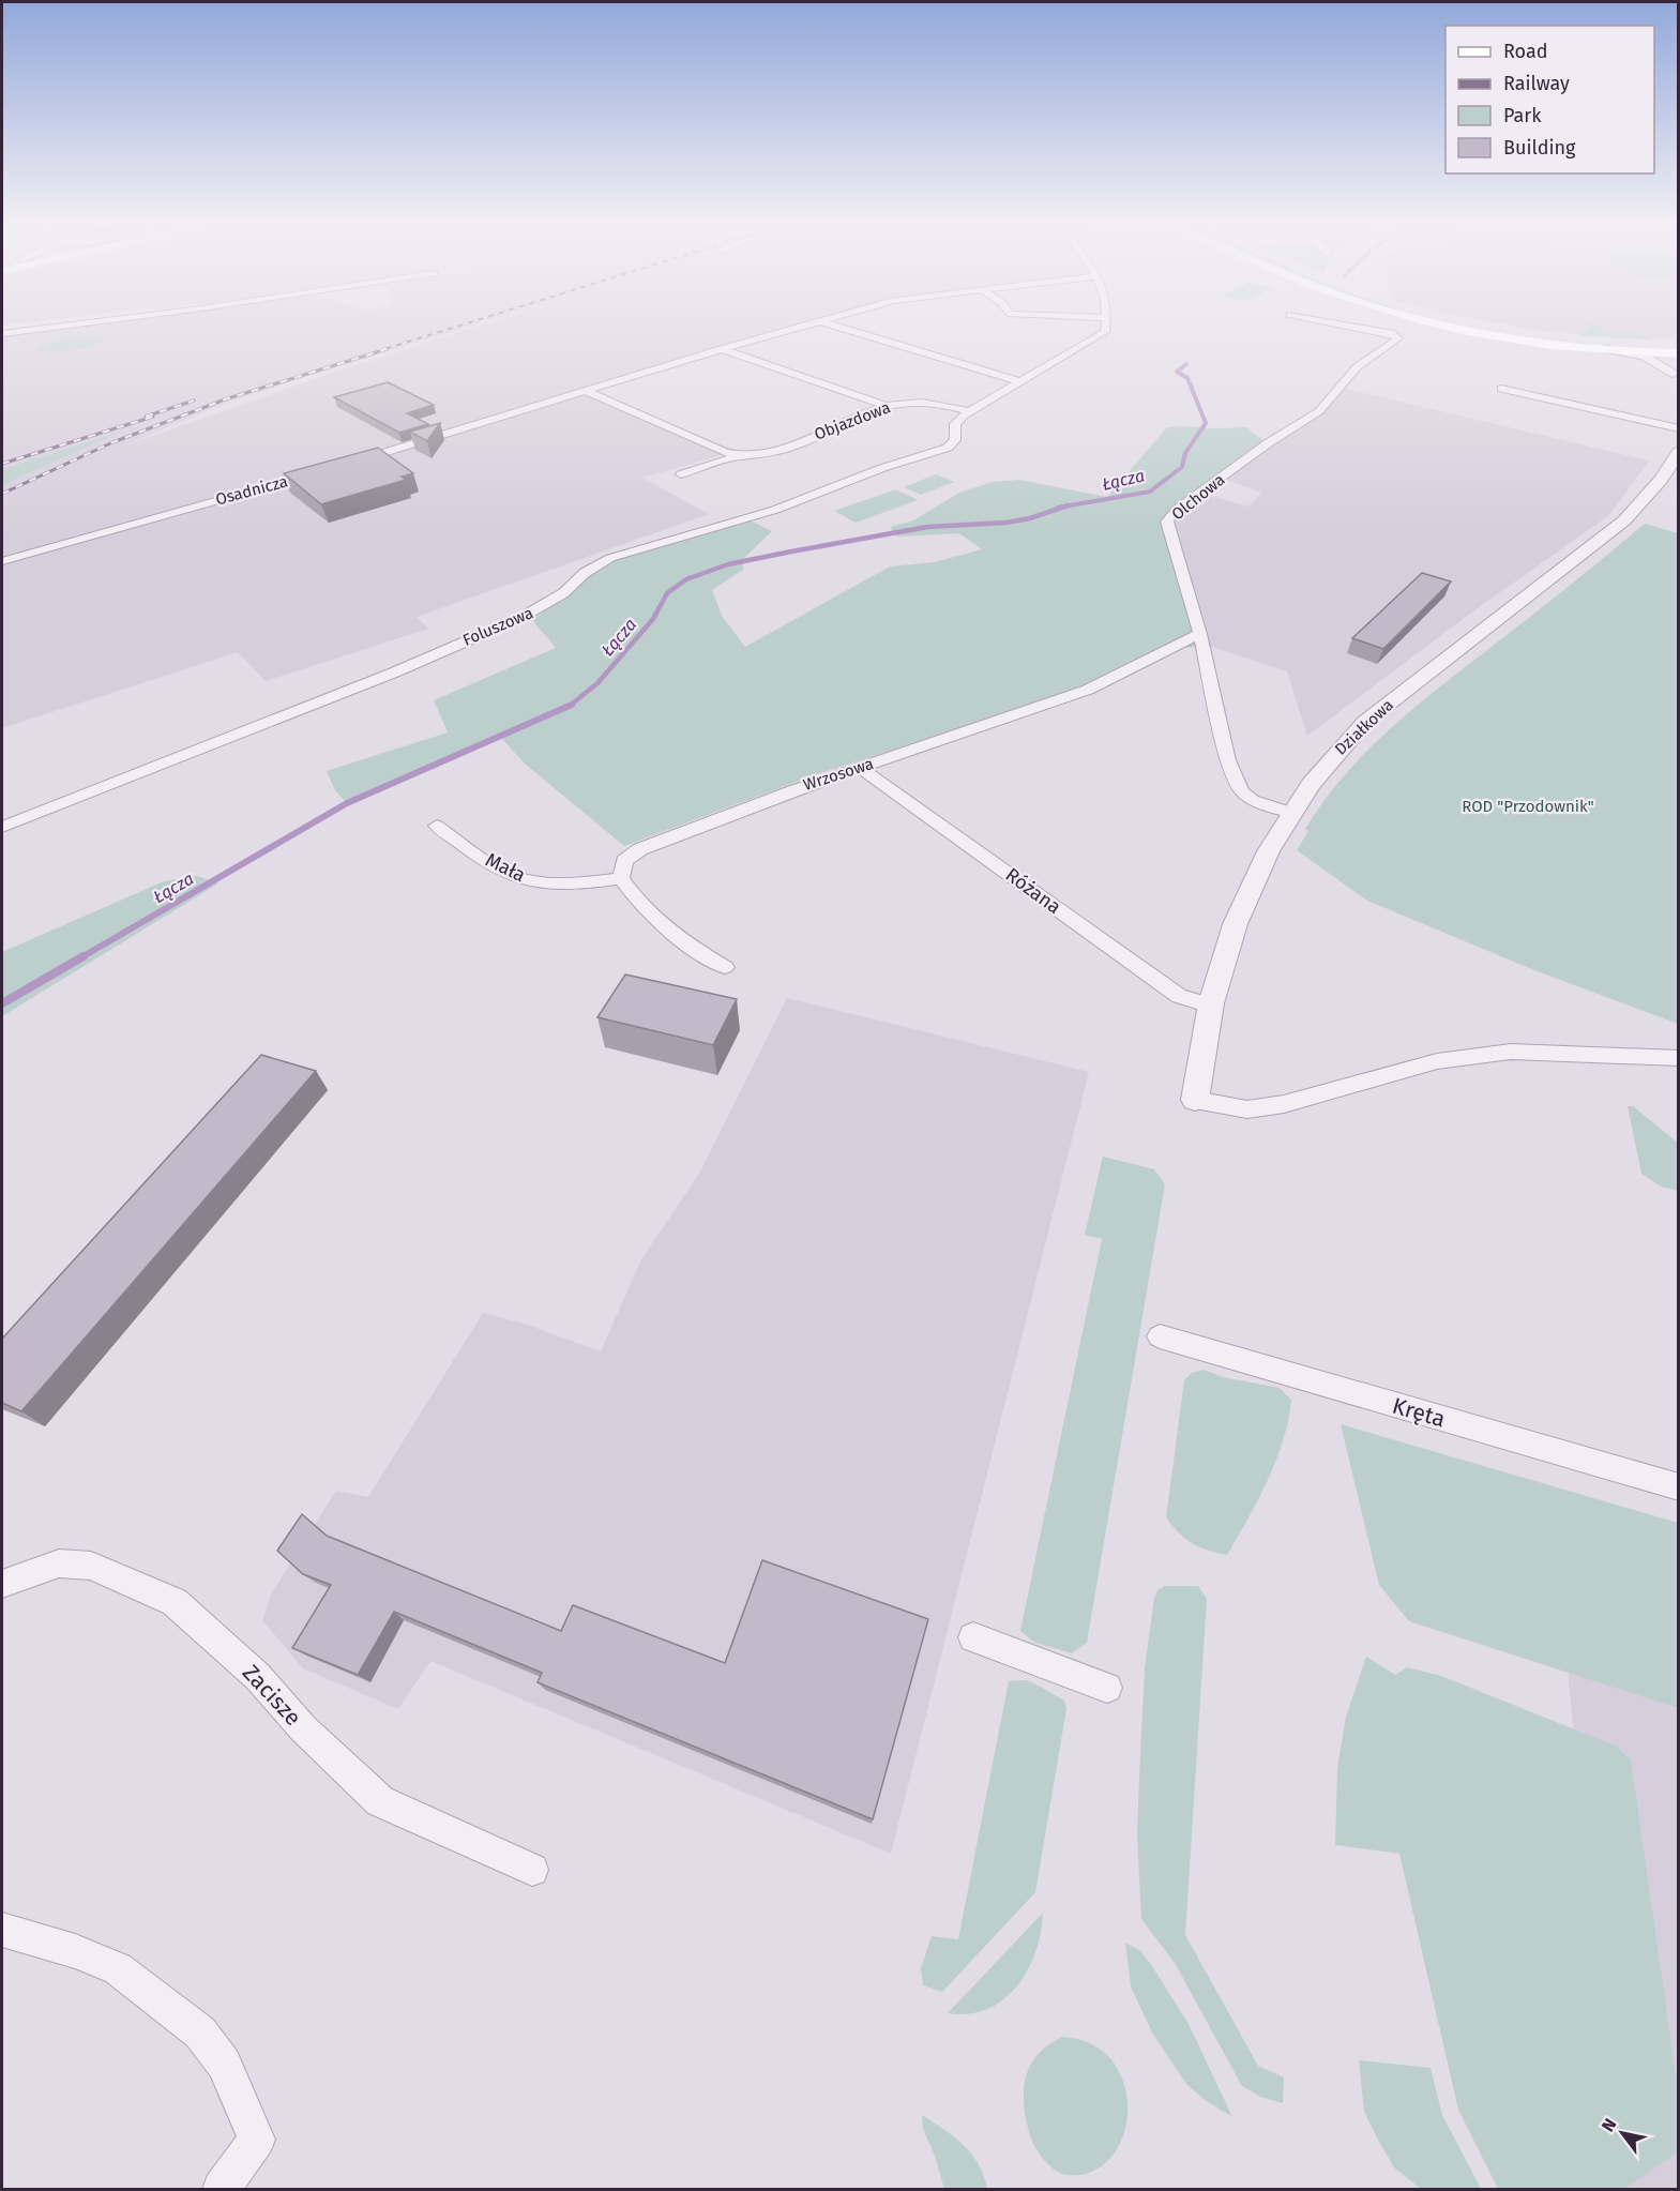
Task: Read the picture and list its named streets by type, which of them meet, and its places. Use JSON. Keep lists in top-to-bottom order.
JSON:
{
  "streets": {
    "street": [
      "Objazdowa",
      "Osadnicza",
      "Olchowa",
      "Foluszowa",
      "Działkowa",
      "Wrzosowa",
      "Mała",
      "Różana",
      "Kręta",
      "Zacisze"
    ]
  },
  "crossings": [
    ["Objazdowa", "Foluszowa"],
    ["Olchowa", "Działkowa"],
    ["Olchowa", "Wrzosowa"],
    ["Działkowa", "Różana"],
    ["Wrzosowa", "Mała"],
    ["Wrzosowa", "Różana"]
  ],
  "water": ["Łącza"],
  "parks": ["ROD \"Przodownik\""],
  "legend": [
    "Road",
    "Railway",
    "Park",
    "Building"
  ],
  "north": "top left"
}
